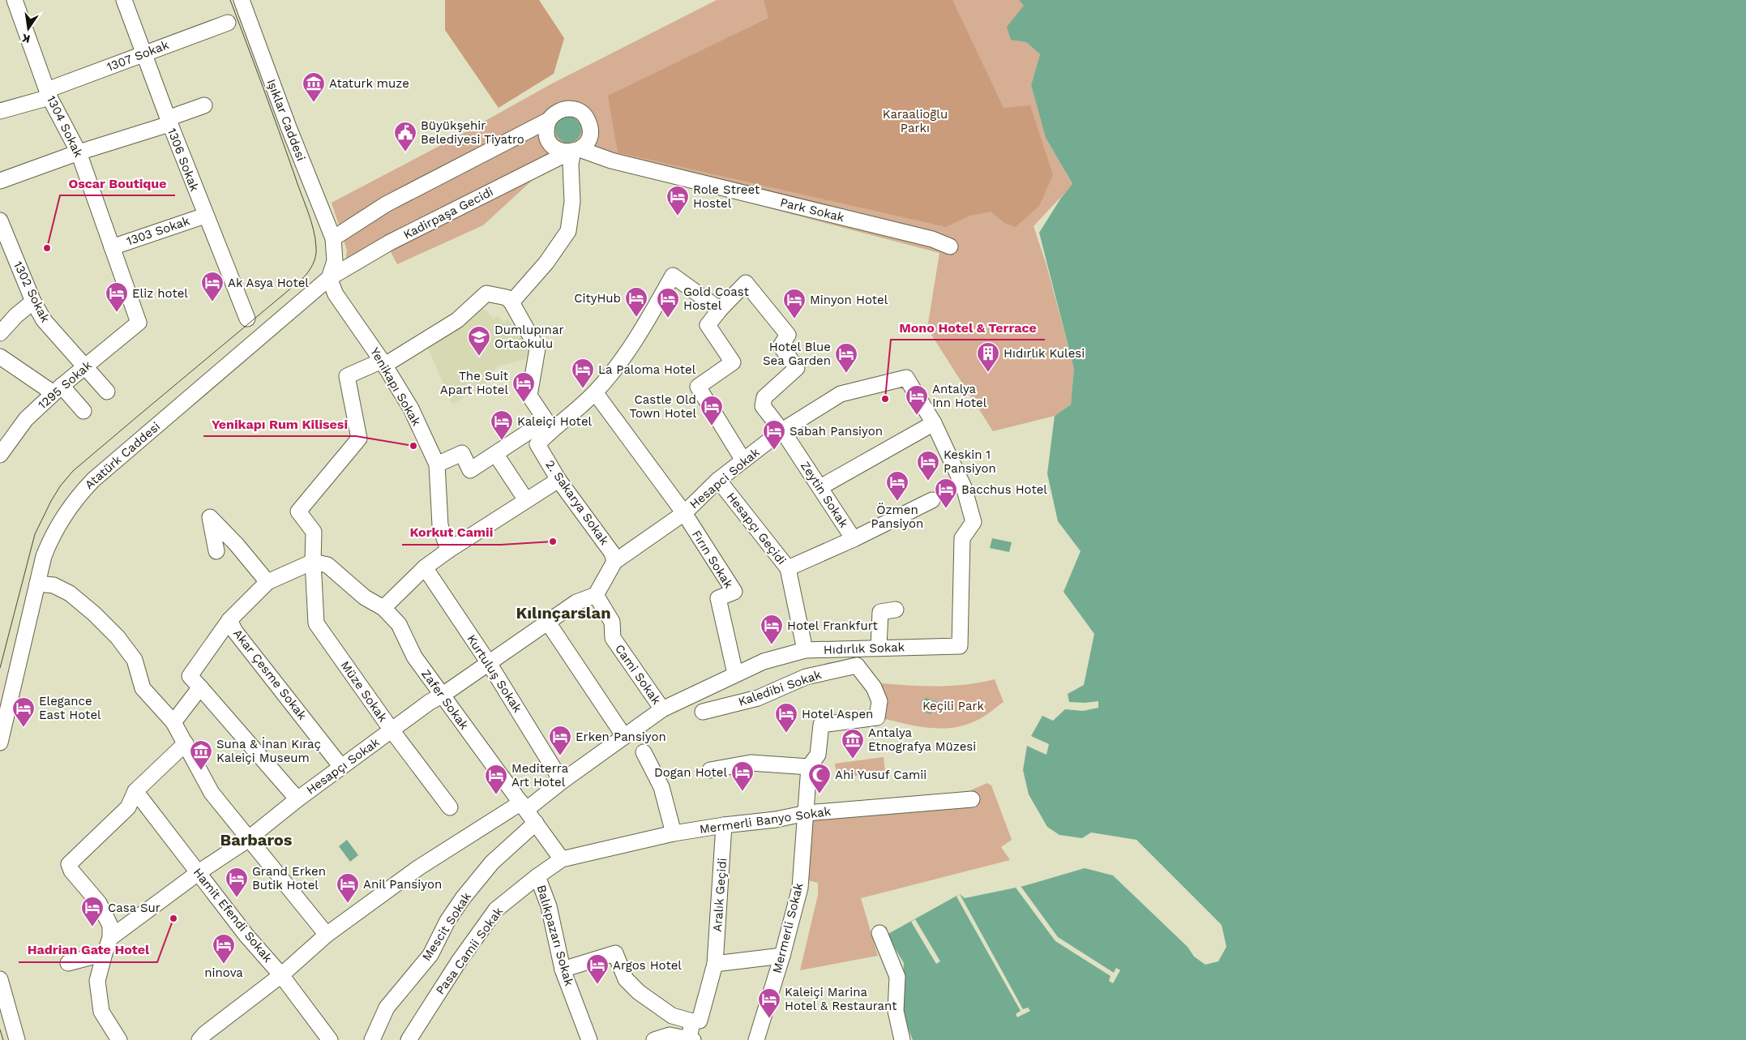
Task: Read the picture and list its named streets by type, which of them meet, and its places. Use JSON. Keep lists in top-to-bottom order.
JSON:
{
  "streets": {
    "street": [
      "1307 Sokak",
      "Işıklar Caddesi",
      "1304 Sokak",
      "1306 Sokak",
      "Park Sokak",
      "Kadirpaşa Gecidi",
      "1303 Sokak",
      "1302 Sokak",
      "1295 Sokak",
      "Yenikapı Sokak",
      "Atatürk Caddesi",
      "Hesapci Sokak",
      "Zeytin Sokak",
      "2. Sakarya Sokak",
      "Hesapçı Geçidi",
      "Fırın Sokak",
      "Hıdırlık Sokak",
      "Kurtuluş Sokak",
      "Akar Çesme Sokak",
      "Cami Sokak",
      "Kaledibi Sokak",
      "Müze Sokak",
      "Zafer Sokak",
      "Hesapçı Sokak",
      "Mermerli Banyo Sokak",
      "Aralık Geçidi",
      "Hamit Efendi Sokak",
      "Mescit Sokak",
      "Mermerli Sokak",
      "Balıkpazarı Sokak",
      "Pasa Camii Sokak"
    ]
  },
  "crossings": [
    ["1307 Sokak", "1304 Sokak"],
    ["1307 Sokak", "1306 Sokak"],
    ["Işıklar Caddesi", "Kadirpaşa Gecidi"],
    ["Işıklar Caddesi", "Yenikapı Sokak"],
    ["Işıklar Caddesi", "Atatürk Caddesi"],
    ["1304 Sokak", "1303 Sokak"],
    ["1304 Sokak", "1295 Sokak"],
    ["1306 Sokak", "1303 Sokak"],
    ["Park Sokak", "Kadirpaşa Gecidi"],
    ["Kadirpaşa Gecidi", "Yenikapı Sokak"],
    ["Kadirpaşa Gecidi", "Atatürk Caddesi"],
    ["1302 Sokak", "1295 Sokak"],
    ["Yenikapı Sokak", "Atatürk Caddesi"],
    ["Yenikapı Sokak", "Müze Sokak"],
    ["Hesapci Sokak", "Zeytin Sokak"],
    ["Hesapci Sokak", "2. Sakarya Sokak"],
    ["Hesapci Sokak", "Hesapçı Geçidi"],
    ["Hesapci Sokak", "Fırın Sokak"],
    ["Hesapci Sokak", "Hıdırlık Sokak"],
    ["Zeytin Sokak", "Hesapçı Geçidi"],
    ["Hesapçı Geçidi", "Hıdırlık Sokak"],
    ["Fırın Sokak", "Hıdırlık Sokak"],
    ["Hıdırlık Sokak", "Kurtuluş Sokak"],
    ["Hıdırlık Sokak", "Cami Sokak"],
    ["Hıdırlık Sokak", "Zafer Sokak"],
    ["Hıdırlık Sokak", "Hamit Efendi Sokak"],
    ["Kurtuluş Sokak", "Hesapçı Sokak"],
    ["Akar Çesme Sokak", "Hesapçı Sokak"],
    ["Cami Sokak", "Hesapçı Sokak"],
    ["Müze Sokak", "Zafer Sokak"],
    ["Müze Sokak", "Hesapçı Sokak"],
    ["Zafer Sokak", "Hesapçı Sokak"],
    ["Zafer Sokak", "Mermerli Banyo Sokak"],
    ["Zafer Sokak", "Mescit Sokak"],
    ["Zafer Sokak", "Pasa Camii Sokak"],
    ["Hesapçı Sokak", "Hamit Efendi Sokak"],
    ["Mermerli Banyo Sokak", "Aralık Geçidi"],
    ["Mermerli Banyo Sokak", "Mermerli Sokak"],
    ["Mermerli Banyo Sokak", "Pasa Camii Sokak"],
    ["Balıkpazarı Sokak", "Pasa Camii Sokak"]
  ],
  "districts": ["Kılınçarslan", "Barbaros"],
  "parks": ["Karaalioğlu Parkı", "Keçili Park"],
  "places": {
    "museum": ["Ataturk muze", "Antalya Etnografya Müzesi", "Suna & İnan Kıraç Kaleiçi Museum"],
    "public building": ["Büyükşehir Belediyesi Tiyatro"],
    "hotel": [
      "Role Street Hostel",
      "Ak Asya Hotel",
      "Eliz hotel",
      "CityHub",
      "Gold Coast Hostel",
      "Minyon Hotel",
      "Hotel Blue Sea Garden",
      "La Paloma Hotel",
      "The Suit Apart Hotel",
      "Antalya Inn Hotel",
      "Castle Old Town Hotel",
      "Kaleiçi Hotel",
      "Sabah Pansiyon",
      "Keskin 1 Pansiyon",
      "Özmen Pansiyon",
      "Bacchus Hotel",
      "Hotel Frankfurt",
      "Elegance East Hotel",
      "Hotel Aspen",
      "Erken Pansiyon",
      "Dogan Hotel",
      "Mediterra Art Hotel",
      "Grand Erken Butik Hotel",
      "Anil Pansiyon",
      "Casa Sur",
      "ninova",
      "Argos Hotel",
      "Kaleiçi Marina Hotel & Restaurant"
    ],
    "other": [
      "Oscar Boutique",
      "Mono Hotel & Terrace",
      "Yenikapı Rum Kilisesi",
      "Korkut Camii",
      "Hadrian Gate Hotel"
    ],
    "school or university": ["Dumlupınar Ortaokulu"],
    "building": ["Hıdırlık Kulesi"],
    "mosque": ["Ahi Yusuf Camii"]
  },
  "north": "bottom"
}
